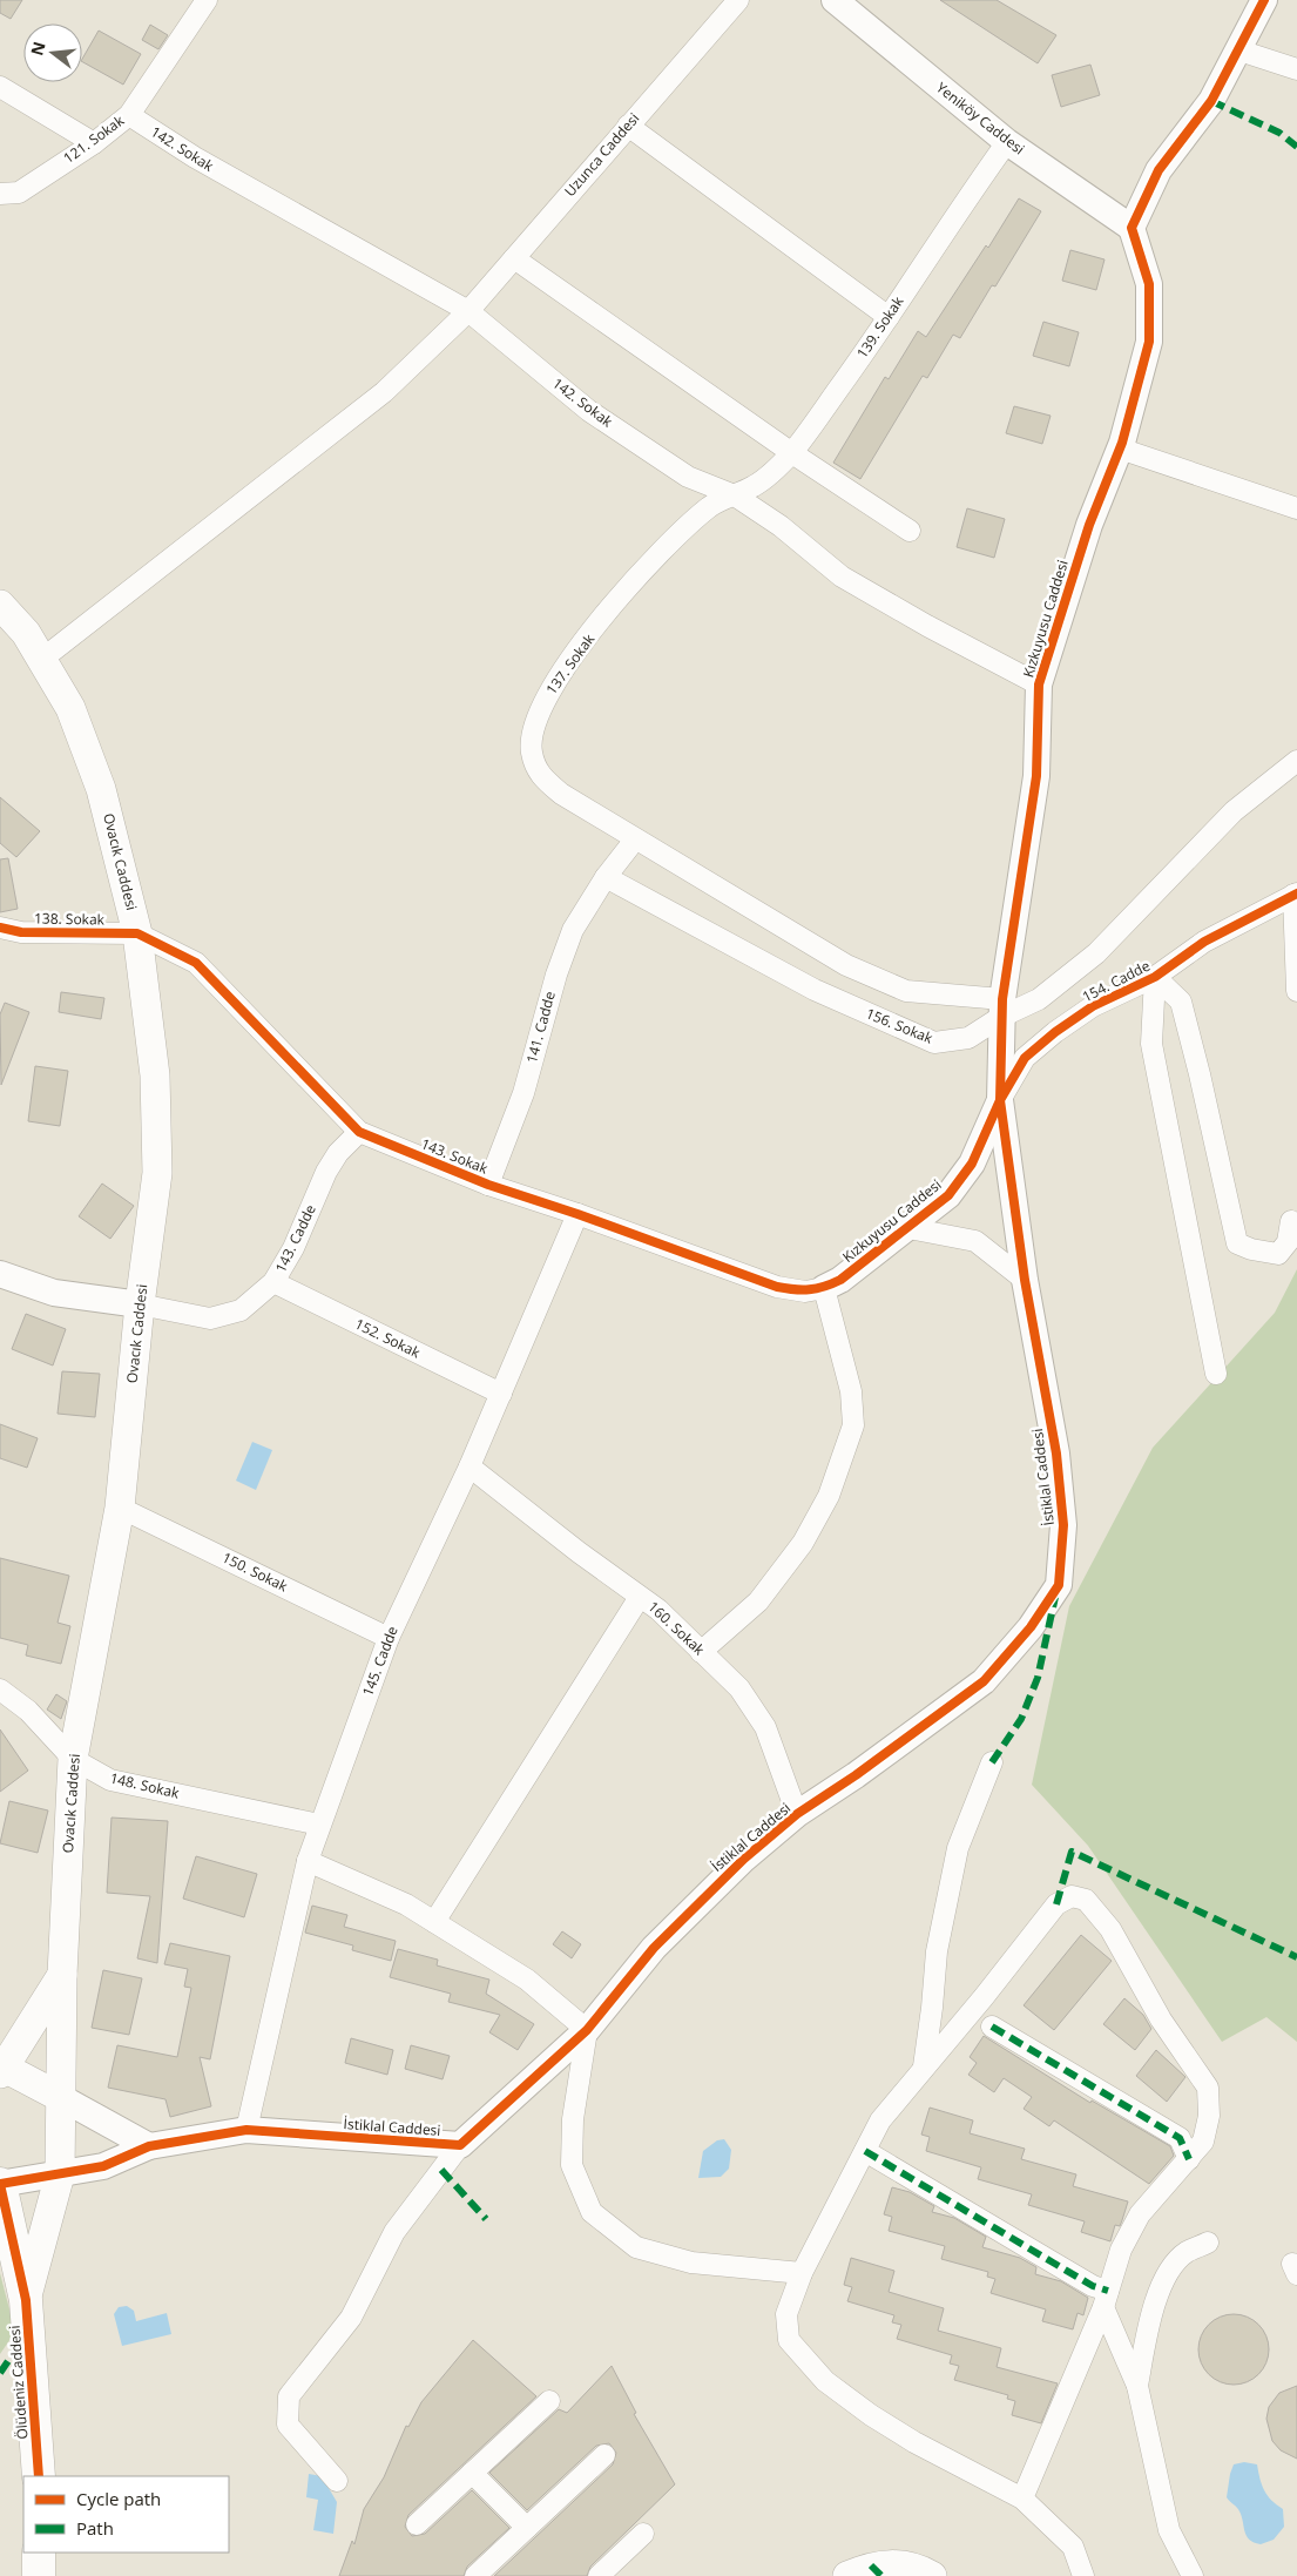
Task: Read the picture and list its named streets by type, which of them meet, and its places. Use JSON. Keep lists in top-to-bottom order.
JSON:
{
  "streets": {
    "main road": ["Ovacık Caddesi", "Ölüdeniz Caddesi"],
    "street": [
      "Yeniköy Caddesi",
      "121. Sokak",
      "142. Sokak",
      "Uzunca Caddesi",
      "139. Sokak",
      "Kızkuyusu Caddesi",
      "137. Sokak",
      "138. Sokak",
      "154. Cadde",
      "156. Sokak",
      "141. Cadde",
      "143. Sokak",
      "143. Cadde",
      "152. Sokak",
      "İstiklal Caddesi",
      "150. Sokak",
      "160. Sokak",
      "145. Cadde",
      "148. Sokak"
    ]
  },
  "crossings": [
    ["Yeniköy Caddesi", "139. Sokak"],
    ["Yeniköy Caddesi", "Kızkuyusu Caddesi"],
    ["121. Sokak", "142. Sokak"],
    ["142. Sokak", "Uzunca Caddesi"],
    ["142. Sokak", "139. Sokak"],
    ["142. Sokak", "Kızkuyusu Caddesi"],
    ["142. Sokak", "137. Sokak"],
    ["Uzunca Caddesi", "Ovacık Caddesi"],
    ["139. Sokak", "137. Sokak"],
    ["Kızkuyusu Caddesi", "137. Sokak"],
    ["Kızkuyusu Caddesi", "154. Cadde"],
    ["Kızkuyusu Caddesi", "156. Sokak"],
    ["Kızkuyusu Caddesi", "143. Sokak"],
    ["Kızkuyusu Caddesi", "İstiklal Caddesi"],
    ["137. Sokak", "156. Sokak"],
    ["137. Sokak", "141. Cadde"],
    ["Ovacık Caddesi", "138. Sokak"],
    ["Ovacık Caddesi", "143. Sokak"],
    ["Ovacık Caddesi", "143. Cadde"],
    ["Ovacık Caddesi", "150. Sokak"],
    ["Ovacık Caddesi", "148. Sokak"],
    ["138. Sokak", "143. Sokak"],
    ["154. Cadde", "İstiklal Caddesi"],
    ["156. Sokak", "141. Cadde"],
    ["141. Cadde", "143. Sokak"],
    ["143. Sokak", "143. Cadde"],
    ["143. Sokak", "145. Cadde"],
    ["143. Cadde", "152. Sokak"],
    ["152. Sokak", "145. Cadde"],
    ["İstiklal Caddesi", "160. Sokak"],
    ["İstiklal Caddesi", "145. Cadde"],
    ["İstiklal Caddesi", "Ölüdeniz Caddesi"],
    ["150. Sokak", "145. Cadde"],
    ["160. Sokak", "145. Cadde"],
    ["145. Cadde", "148. Sokak"]
  ],
  "legend": ["Cycle path", "Path"],
  "north": "left"
}
